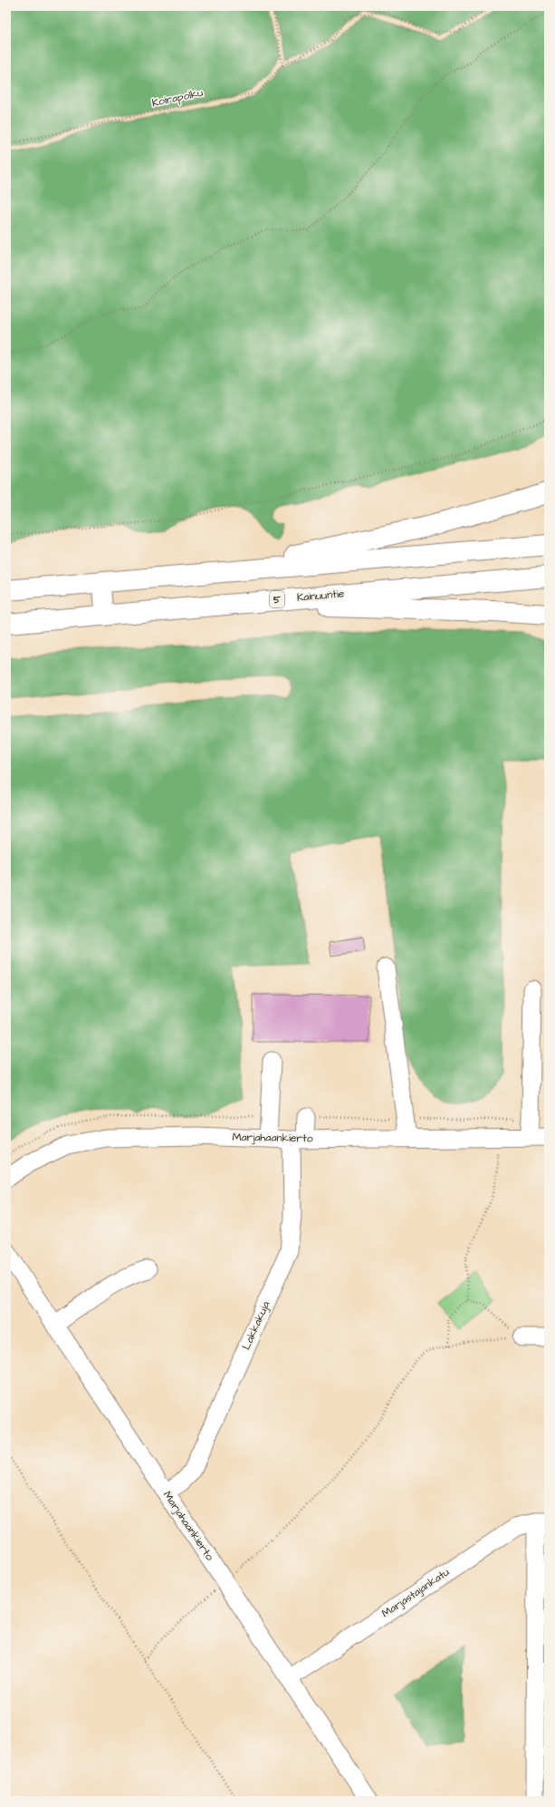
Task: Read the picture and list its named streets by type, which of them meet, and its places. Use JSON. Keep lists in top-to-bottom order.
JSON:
{
  "streets": {
    "highway": ["Kainuuntie", "5"],
    "street": ["Marjahaankierto", "Lakkakuja", "Marjastajankatu"],
    "path": ["Koirapolku"]
  },
  "crossings": [
    ["Marjahaankierto", "Lakkakuja"],
    ["Marjahaankierto", "Marjastajankatu"]
  ]
}
